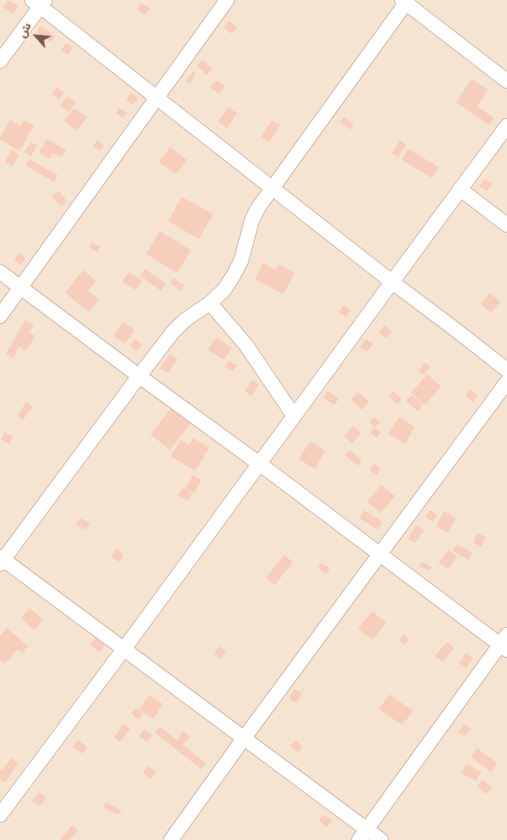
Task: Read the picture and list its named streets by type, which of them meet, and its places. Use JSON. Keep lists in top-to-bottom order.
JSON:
{
  "north": "top left"
}
